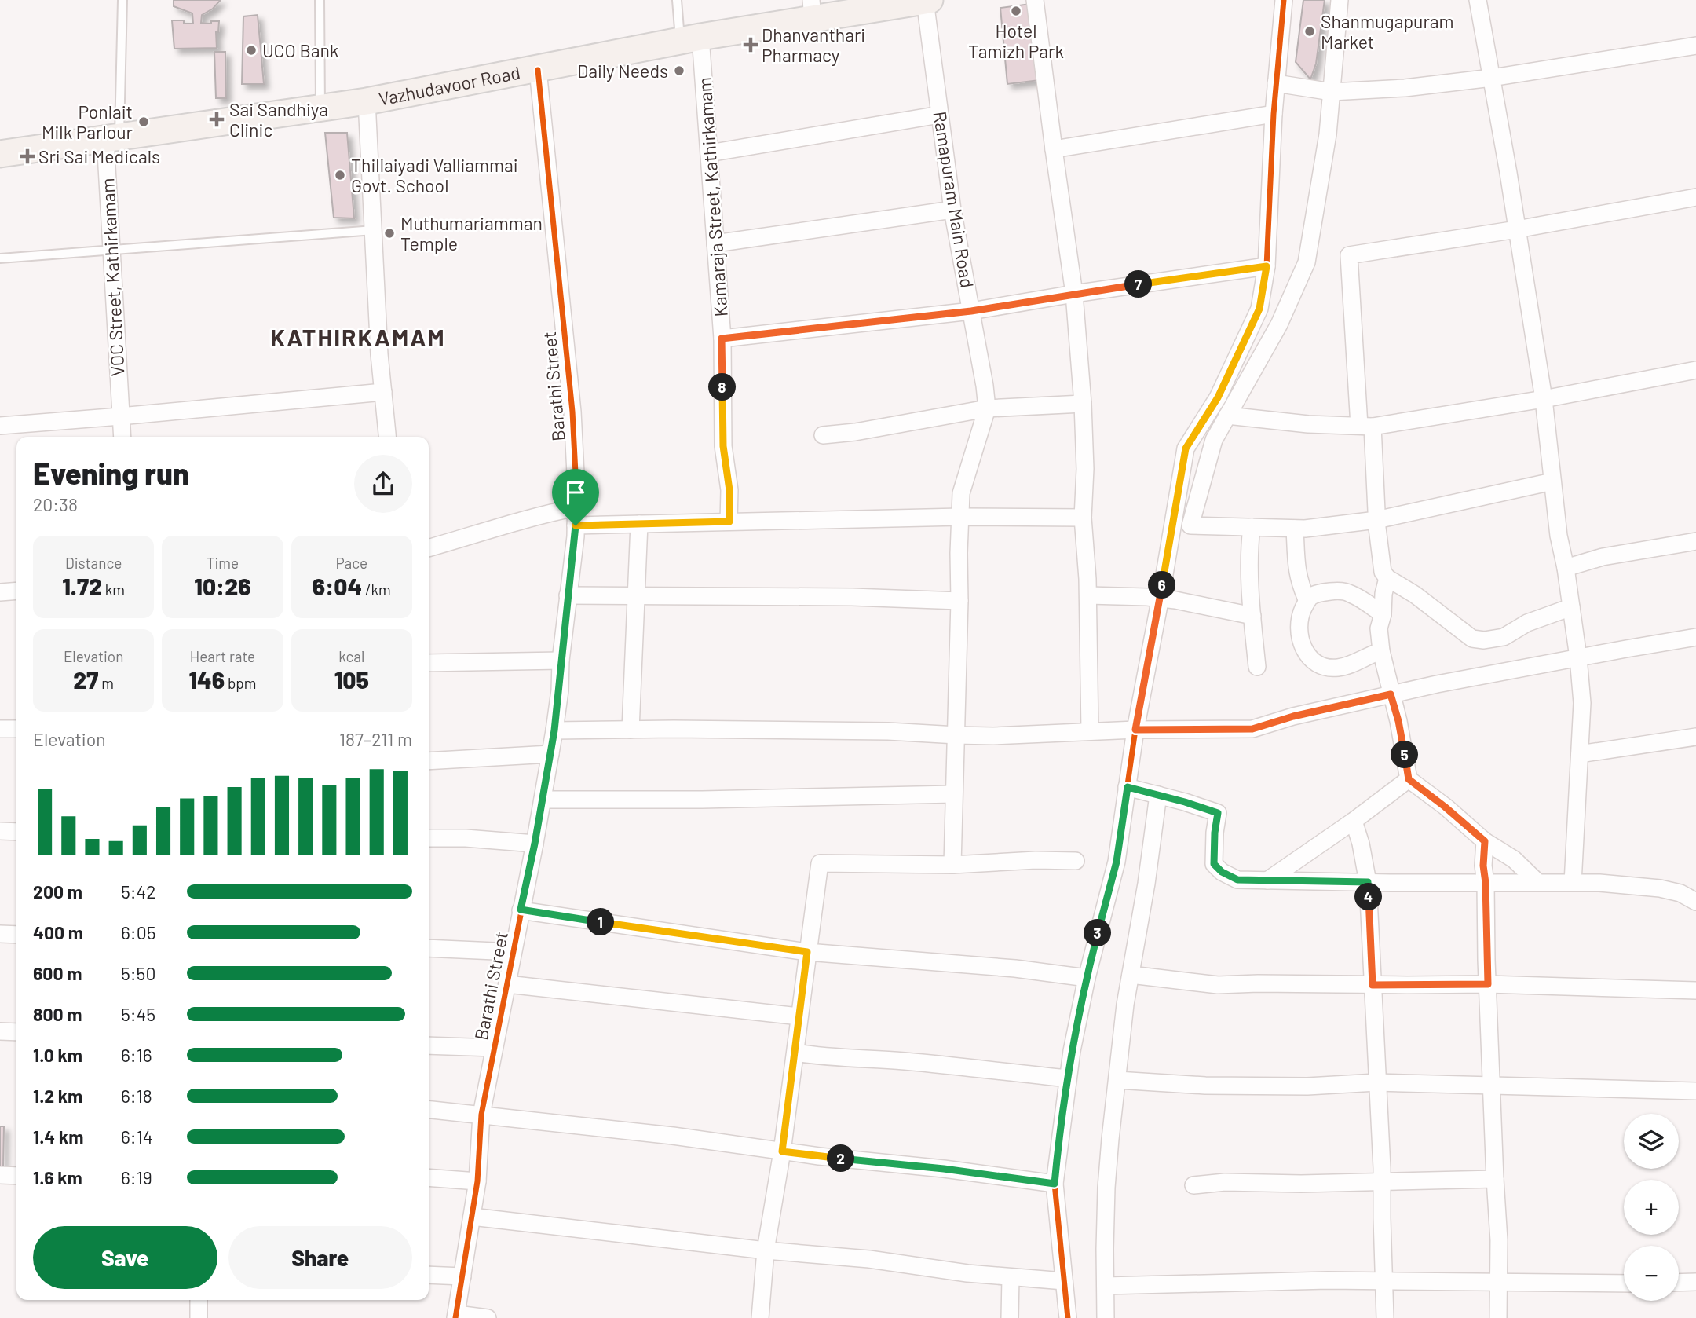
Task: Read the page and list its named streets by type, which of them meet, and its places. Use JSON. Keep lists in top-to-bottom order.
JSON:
{
  "streets": {
    "main road": ["Vazhudavoor Road"],
    "street": [
      "Kamaraja Street, Kathirkamam",
      "Ramapuram Main Road",
      "VOC Street, Kathirkamam",
      "Barathi Street"
    ]
  },
  "crossings": [
    ["Vazhudavoor Road", "Kamaraja Street, Kathirkamam"],
    ["Vazhudavoor Road", "Ramapuram Main Road"],
    ["Vazhudavoor Road", "VOC Street, Kathirkamam"],
    ["Vazhudavoor Road", "Barathi Street"]
  ],
  "districts": ["KATHIRKAMAM"],
  "places": {
    "other": [
      "Hotel Tamizh Park",
      "Shanmugapuram Market",
      "UCO Bank",
      "Daily Needs",
      "Ponlait Milk Parlour",
      "Thillaiyadi Valliammai Govt. School",
      "Muthumariamman Temple"
    ],
    "health": ["Dhanvanthari Pharmacy", "Sai Sandhiya Clinic", "Sri Sai Medicals"]
  },
  "page": {
    "pins": [
      "7",
      "8",
      "6",
      "5",
      "4",
      "1",
      "3",
      "2"
    ],
    "heading": ["Evening run", "20:38"],
    "stats": [
      ["Distance", "1.72 km"],
      ["Time", "10:26"],
      ["Pace", "6:04 /km"],
      ["Elevation", "27 m"],
      ["Heart rate", "146 bpm"],
      ["kcal", "105"]
    ],
    "chart": ["Elevation", "187–211 m"],
    "list": [
      {
        "name": "200 m",
        "note": "5:42"
      },
      {
        "name": "400 m",
        "note": "6:05"
      },
      {
        "name": "600 m",
        "note": "5:50"
      },
      {
        "name": "800 m",
        "note": "5:45"
      },
      {
        "name": "1.0 km",
        "note": "6:16"
      },
      {
        "name": "1.2 km",
        "note": "6:18"
      },
      {
        "name": "1.4 km",
        "note": "6:14"
      },
      {
        "name": "1.6 km",
        "note": "6:19"
      }
    ],
    "map_buttons": ["+", "−"],
    "buttons": ["Save", "Share"]
  }
}
